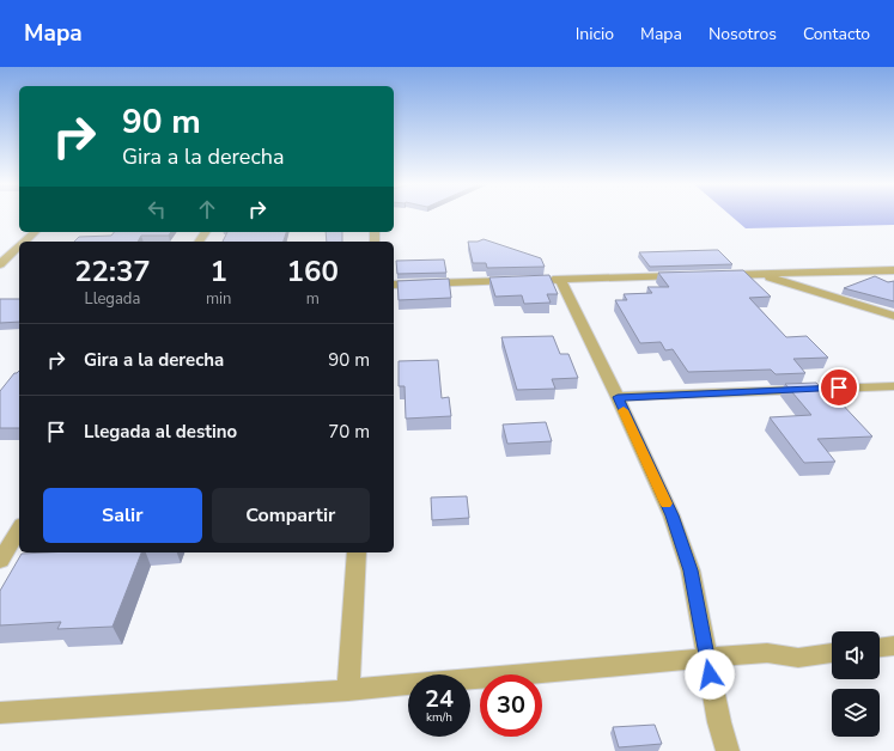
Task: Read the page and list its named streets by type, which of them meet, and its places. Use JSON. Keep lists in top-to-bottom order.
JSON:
{
  "page": {
    "header": "Mapa",
    "nav": [
      "Inicio",
      "Mapa",
      "Nosotros",
      "Contacto"
    ],
    "turn": ["90 m", "Gira a la derecha"],
    "eta": [
      "22:37",
      "Llegada",
      "1",
      "min",
      "160",
      "m"
    ],
    "list": [
      {
        "name": "Gira a la derecha",
        "value": "90 m"
      },
      {
        "name": "Llegada al destino",
        "value": "70 m"
      }
    ],
    "buttons": ["Salir", "Compartir"],
    "speed": "24 km/h",
    "limit": "30"
  }
}
